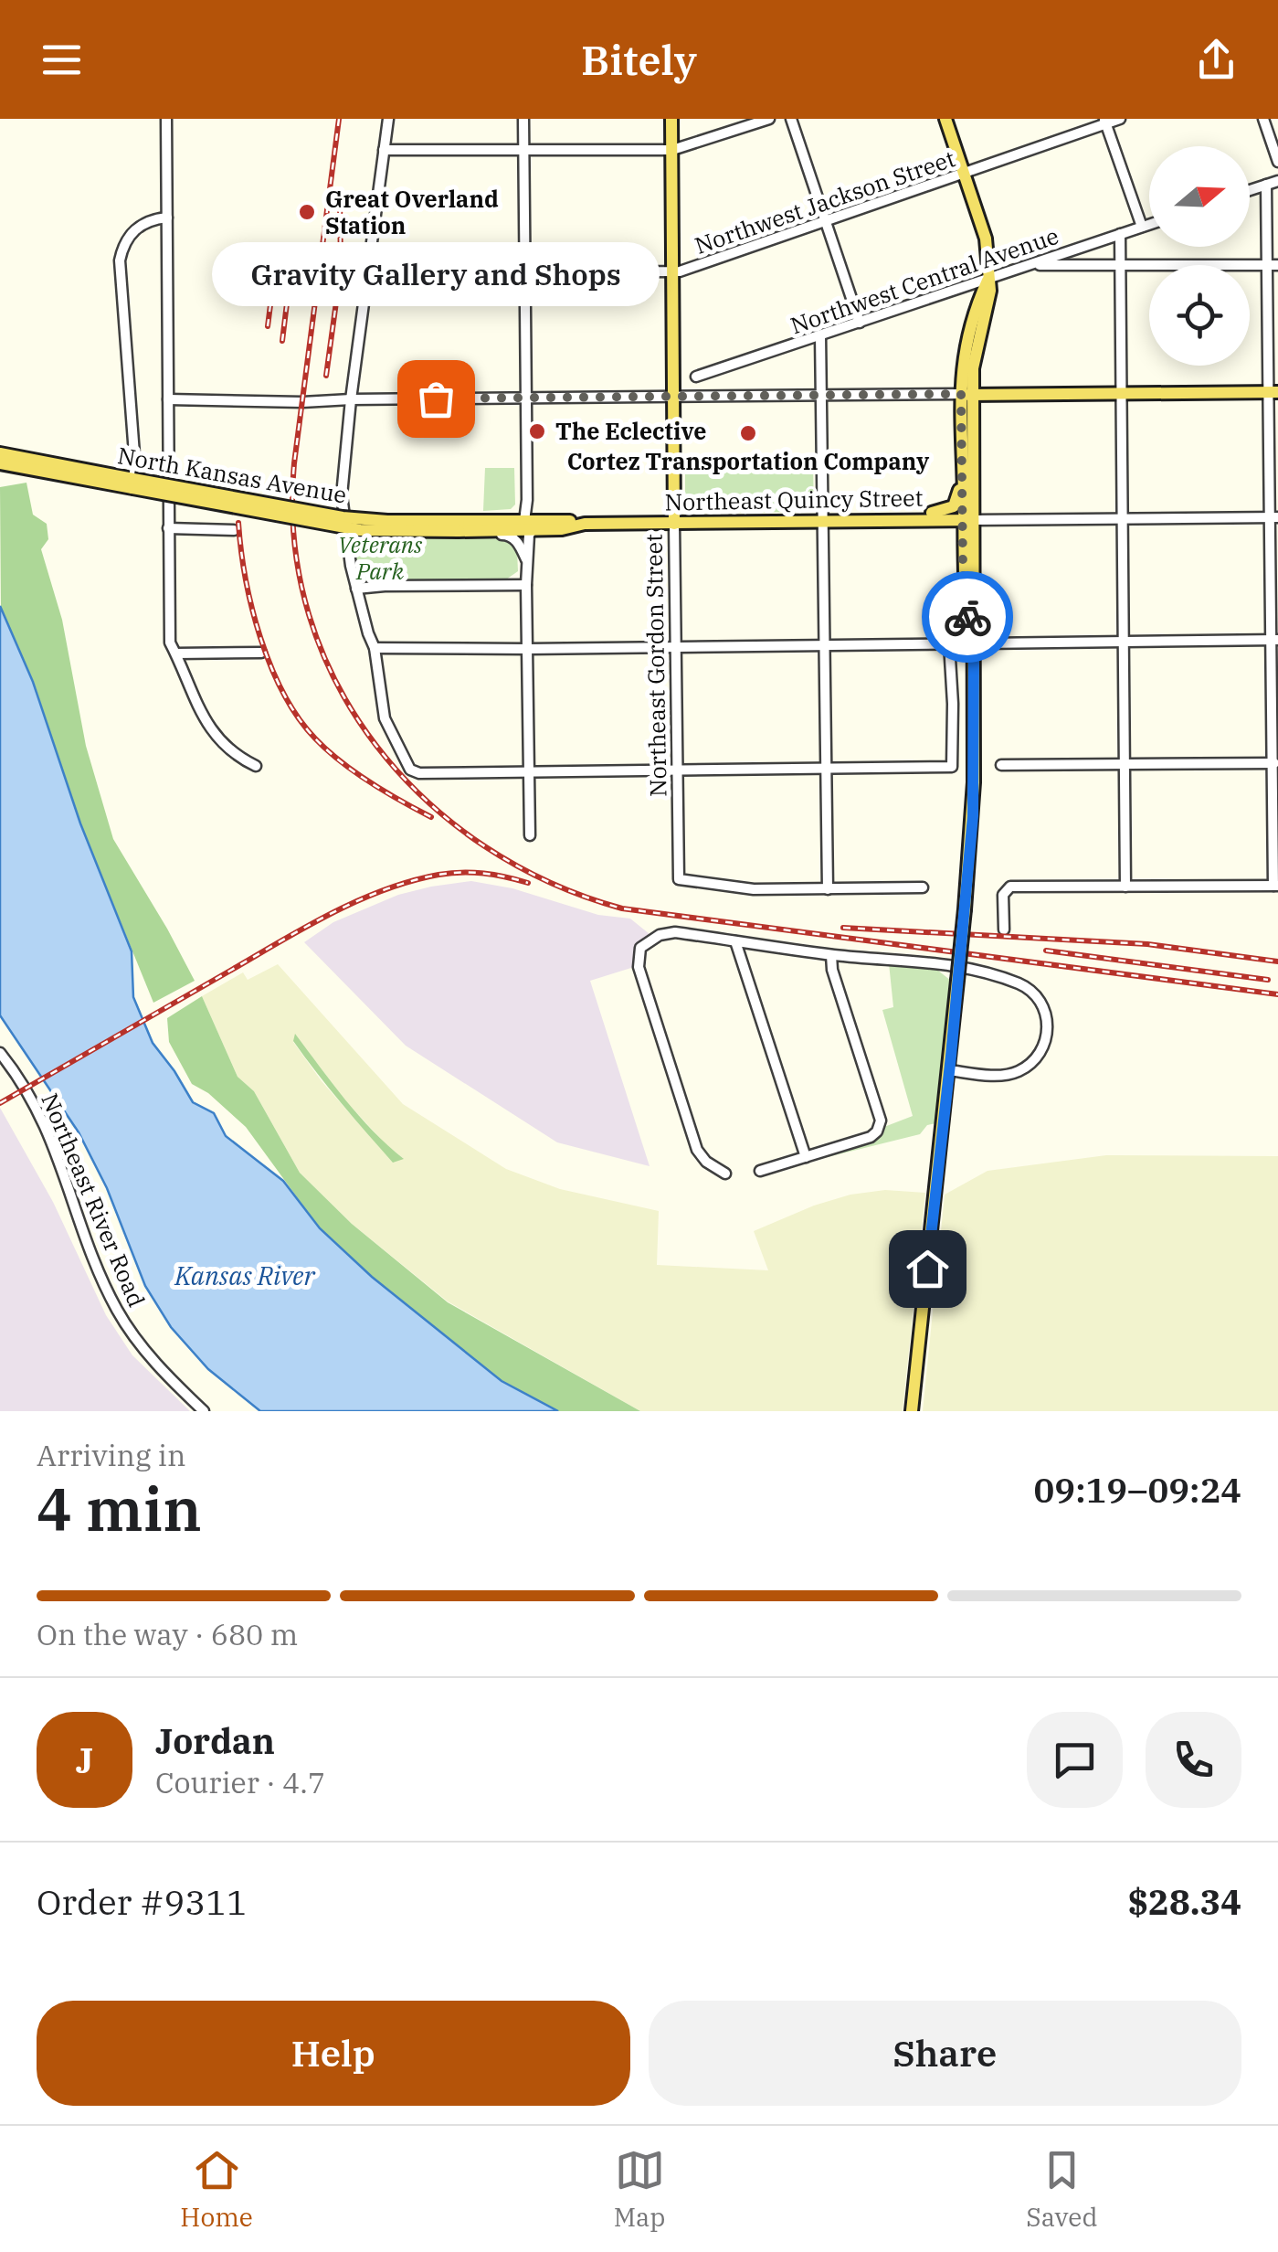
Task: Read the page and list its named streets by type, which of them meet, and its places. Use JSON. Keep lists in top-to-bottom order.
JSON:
{
  "streets": {
    "main road": ["North Kansas Avenue", "Northeast Quincy Street", "Northeast Gordon Street"],
    "street": ["Northwest Jackson Street", "Northwest Central Avenue", "Northeast River Road"]
  },
  "crossings": [
    ["Northwest Jackson Street", "Northeast Gordon Street"],
    ["North Kansas Avenue", "Northeast Quincy Street"],
    ["Northeast Quincy Street", "Northeast Gordon Street"]
  ],
  "water": ["Kansas River"],
  "parks": ["Veterans Park"],
  "places": [
    "Great Overland Station",
    "Gravity Gallery and Shops",
    "The Eclective",
    "Cortez Transportation Company"
  ],
  "north": "right",
  "page": {
    "header": "Bitely",
    "bubble": "Gravity Gallery and Shops",
    "heading": ["4 min", "Arriving in", "09:19–09:24"],
    "panel": [
      "Jordan",
      "Courier · 4.7",
      "Order #9311",
      "$28.34"
    ],
    "bar": "On the way · 680 m",
    "round": "J",
    "buttons": ["Help", "Share"],
    "tabs": ["Home", "Map", "Saved"]
  }
}
